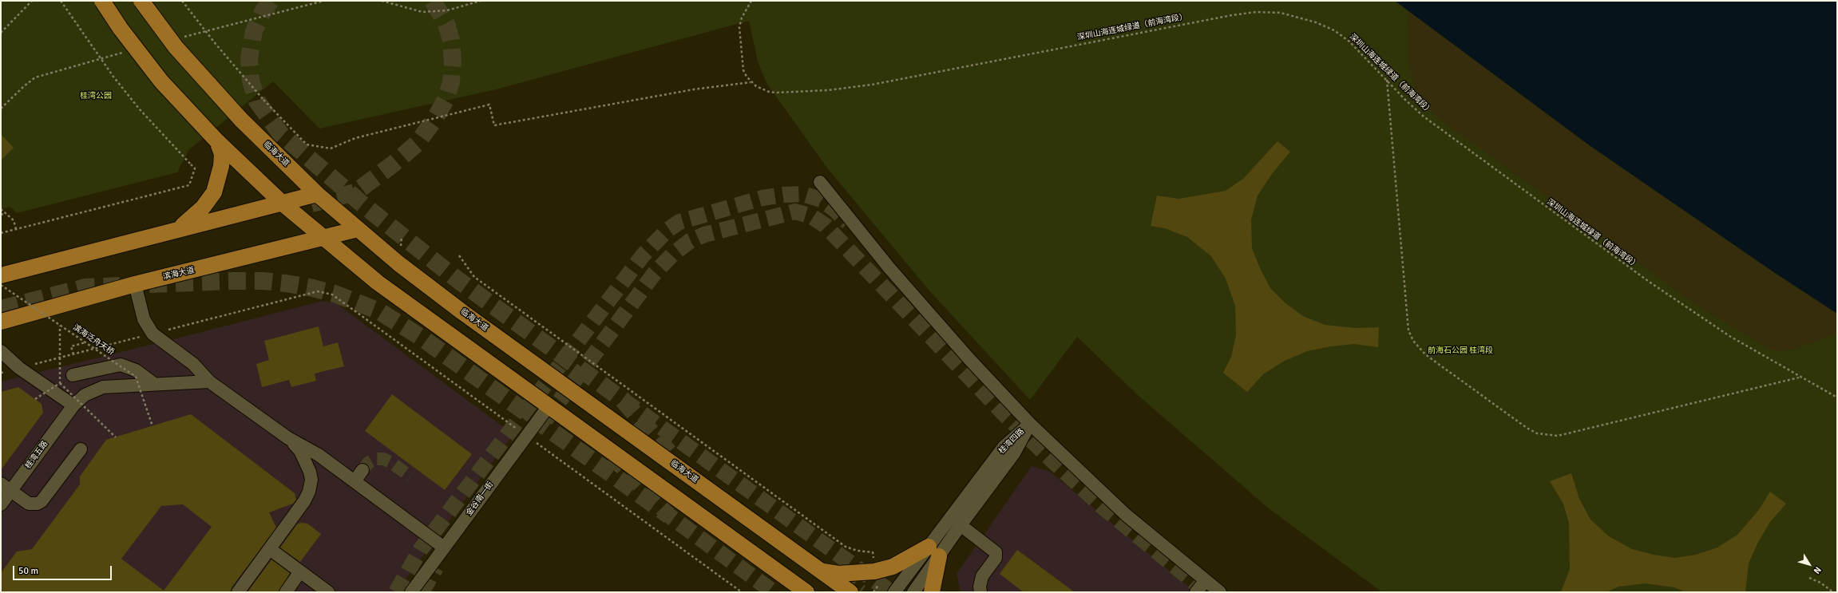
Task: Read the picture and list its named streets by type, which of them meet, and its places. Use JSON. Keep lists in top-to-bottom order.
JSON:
{
  "streets": {
    "main road": ["临海大道", "滨海大道"],
    "street": ["桂湾四路", "桂湾五路", "金谷南一街"],
    "path": ["深圳山海连城绿道（前海湾段）", "滨海泛舟天桥"]
  },
  "crossings": [
    ["临海大道", "滨海大道"]
  ],
  "parks": ["桂湾公园", "前海石公园 桂湾段"],
  "scale_bar": "50 m",
  "north": "bottom right"
}
